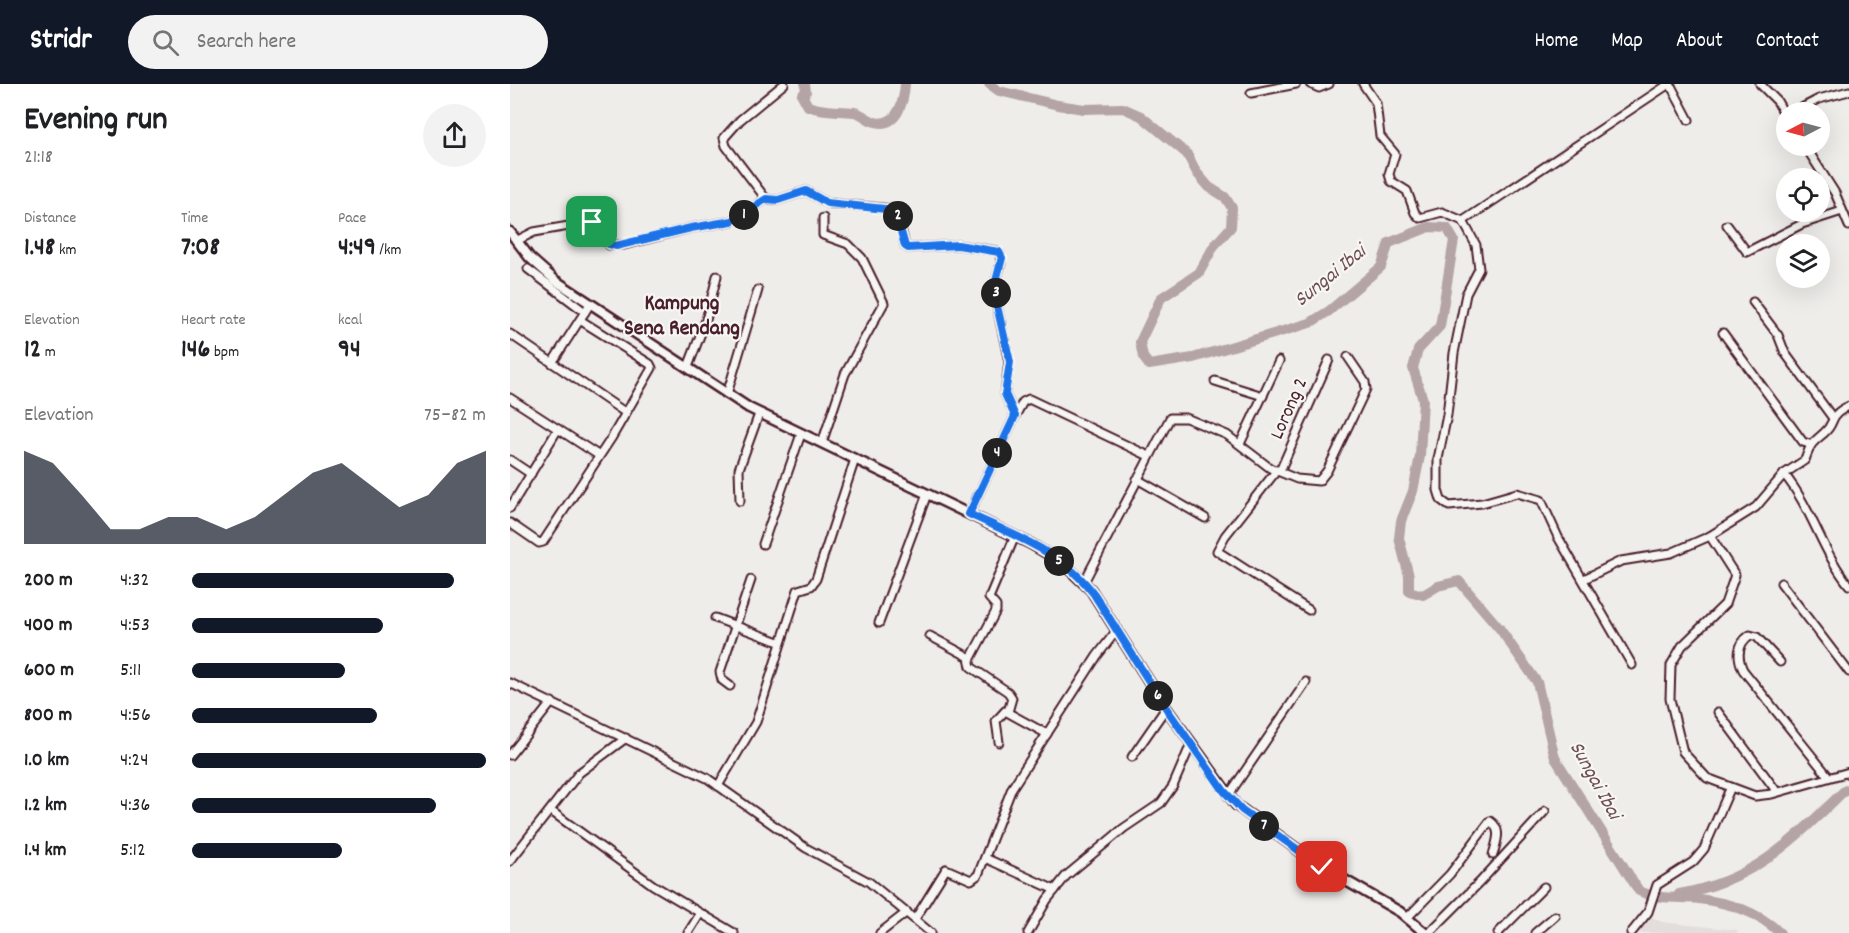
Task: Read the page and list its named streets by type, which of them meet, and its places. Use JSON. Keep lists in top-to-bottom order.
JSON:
{
  "streets": {
    "street": ["Lorong 2"]
  },
  "districts": ["Kampung Sena Rendang"],
  "water": ["Sungai Ibai"],
  "north": "left",
  "page": {
    "header": "Stridr",
    "search": "Search here",
    "nav": [
      "Home",
      "Map",
      "About",
      "Contact"
    ],
    "heading": ["Evening run", "21:18"],
    "stats": [
      ["Distance", "1.48 km"],
      ["Time", "7:08"],
      ["Pace", "4:49 /km"],
      ["Elevation", "12 m"],
      ["Heart rate", "146 bpm"],
      ["kcal", "94"]
    ],
    "pins": [
      "1",
      "2",
      "3",
      "4",
      "5",
      "6",
      "7"
    ],
    "chart": ["Elevation", "75–82 m"],
    "list": [
      {
        "name": "200 m",
        "note": "4:32"
      },
      {
        "name": "400 m",
        "note": "4:53"
      },
      {
        "name": "600 m",
        "note": "5:11"
      },
      {
        "name": "800 m",
        "note": "4:56"
      },
      {
        "name": "1.0 km",
        "note": "4:24"
      },
      {
        "name": "1.2 km",
        "note": "4:36"
      },
      {
        "name": "1.4 km",
        "note": "5:12"
      }
    ]
  }
}
